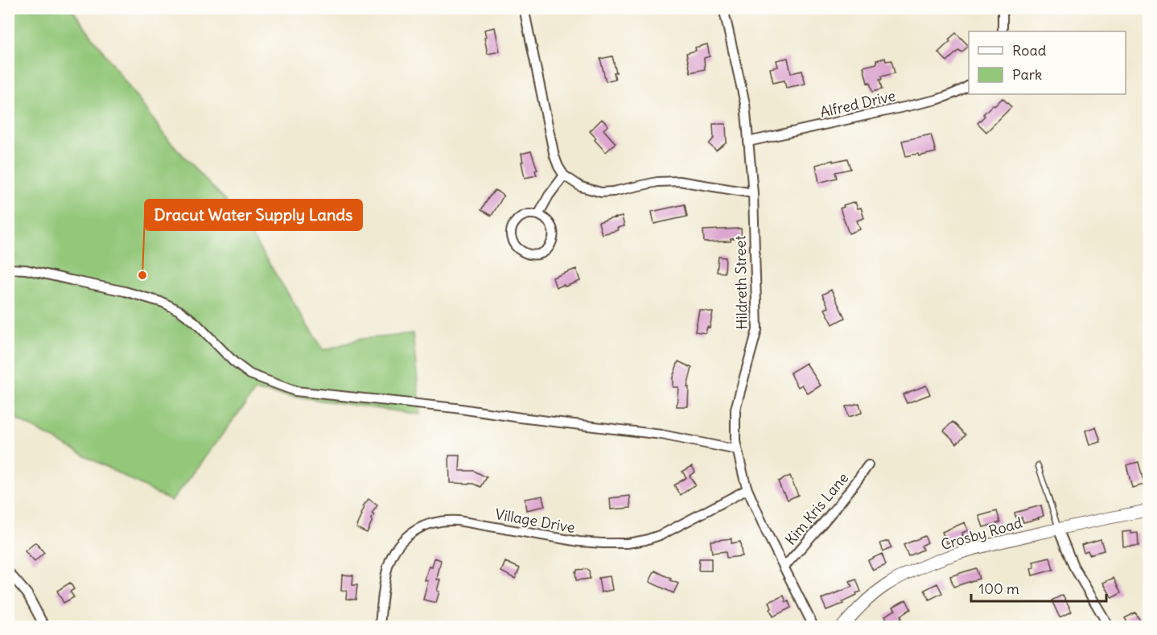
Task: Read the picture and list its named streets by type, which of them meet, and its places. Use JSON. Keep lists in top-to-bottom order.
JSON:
{
  "streets": {
    "street": [
      "Alfred Drive",
      "Hildreth Street",
      "Kim Kris Lane",
      "Village Drive",
      "Crosby Road"
    ]
  },
  "crossings": [
    ["Alfred Drive", "Hildreth Street"],
    ["Hildreth Street", "Kim Kris Lane"],
    ["Hildreth Street", "Village Drive"]
  ],
  "places": ["Dracut Water Supply Lands"],
  "legend": ["Road", "Park"],
  "scale_bar": "100 m"
}
